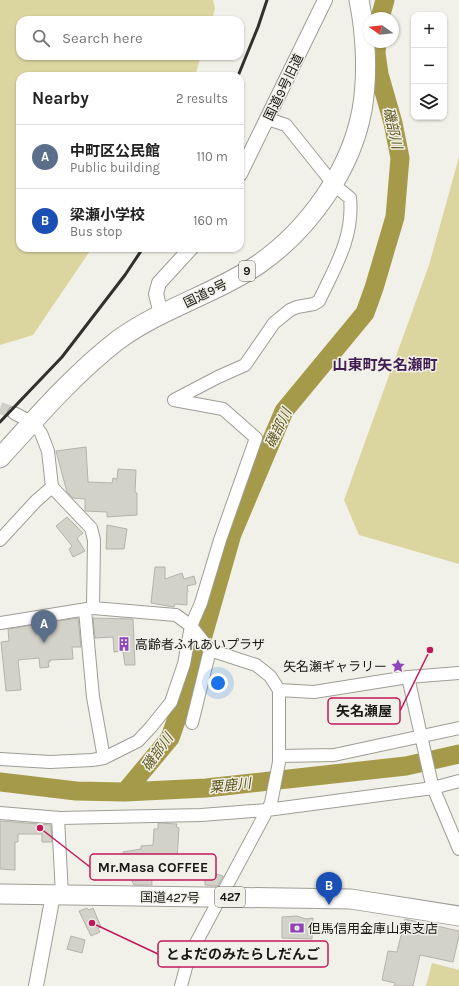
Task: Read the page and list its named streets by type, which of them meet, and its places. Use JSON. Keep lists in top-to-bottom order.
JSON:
{
  "streets": {
    "highway": [
      "9",
      "国道9号",
      "国道427号",
      "427"
    ],
    "street": ["国道9号旧道"]
  },
  "districts": ["山東町矢名瀬町"],
  "water": ["磯部川", "粟鹿川"],
  "places": {
    "building": ["高齢者ふれあいプラザ"],
    "other": ["矢名瀬屋", "Mr.Masa COFFEE", "とよだのみたらしだんご"],
    "place": ["矢名瀬ギャラリー"],
    "bank": ["但馬信用金庫山東支店"]
  },
  "north": "left",
  "page": {
    "map_buttons": ["+", "−"],
    "search": "Search here",
    "heading": ["Nearby", "2 results"],
    "list": [
      {
        "mark": "A",
        "name": "中町区公民館",
        "note": "Public building",
        "value": "110 m"
      },
      {
        "mark": "B",
        "name": "梁瀬小学校",
        "note": "Bus stop",
        "value": "160 m"
      }
    ],
    "pins": ["A", "B"]
  }
}
